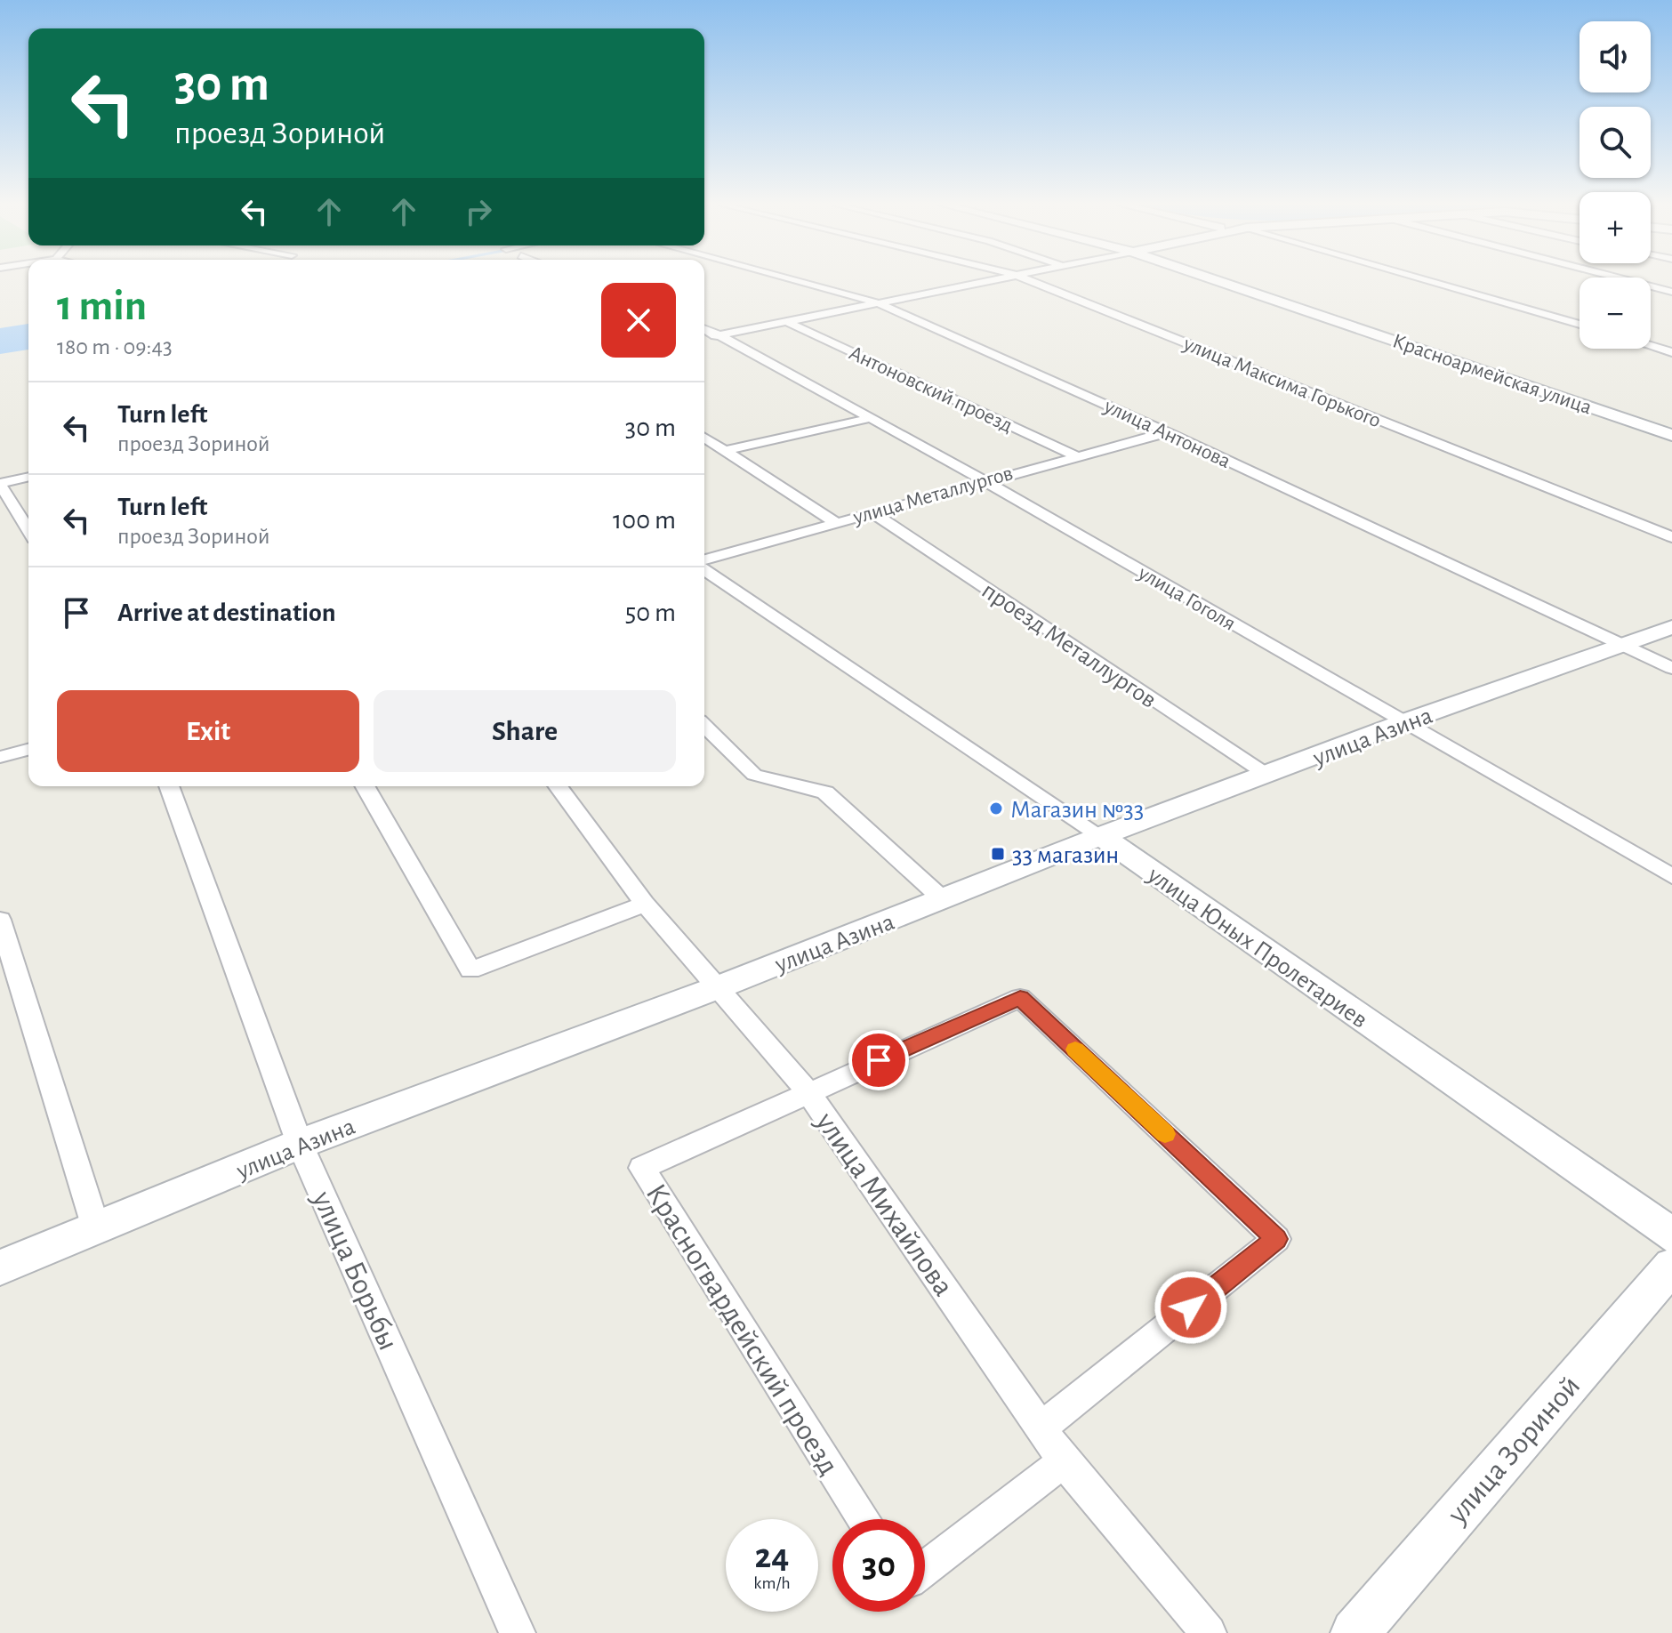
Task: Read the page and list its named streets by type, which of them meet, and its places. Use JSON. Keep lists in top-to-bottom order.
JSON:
{
  "streets": {
    "street": [
      "Красноармейская улица",
      "улица Максима Горького",
      "Антоновский проезд",
      "улица Антонова",
      "улица Металлургов",
      "улица Гоголя",
      "проезд Металлургов",
      "улица Азина",
      "улица Юных Пролетариев",
      "улица Михайлова",
      "улица Борьбы",
      "Красногвардейский проезд",
      "улица Зориной"
    ]
  },
  "crossings": [
    ["Антоновский проезд", "улица Металлургов"],
    ["улица Антонова", "улица Металлургов"],
    ["улица Антонова", "улица Азина"],
    ["улица Металлургов", "улица Гоголя"],
    ["улица Металлургов", "проезд Металлургов"],
    ["улица Гоголя", "улица Азина"],
    ["проезд Металлургов", "улица Азина"],
    ["улица Азина", "улица Юных Пролетариев"],
    ["улица Азина", "улица Михайлова"],
    ["улица Азина", "улица Борьбы"],
    ["улица Михайлова", "Красногвардейский проезд"]
  ],
  "places": {
    "other": ["Магазин №33"],
    "transit": ["33 магазин"]
  },
  "page": {
    "map_buttons": ["+", "−"],
    "turn": ["30 m", "проезд Зориной"],
    "heading": ["1 min", "180 m · 09:43"],
    "list": [
      {
        "name": "Turn left",
        "note": "проезд Зориной",
        "value": "30 m"
      },
      {
        "name": "Turn left",
        "note": "проезд Зориной",
        "value": "100 m"
      },
      {
        "name": "Arrive at destination",
        "value": "50 m"
      }
    ],
    "buttons": ["Exit", "Share"],
    "speed": "24 km/h",
    "limit": "30"
  }
}
